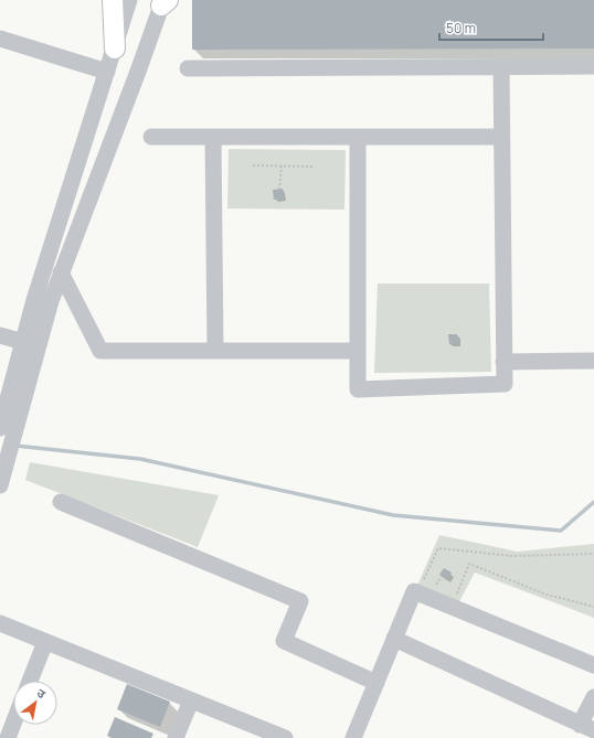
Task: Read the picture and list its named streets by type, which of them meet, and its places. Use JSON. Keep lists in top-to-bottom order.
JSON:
{
  "scale_bar": "50 m",
  "north": "top right"
}
